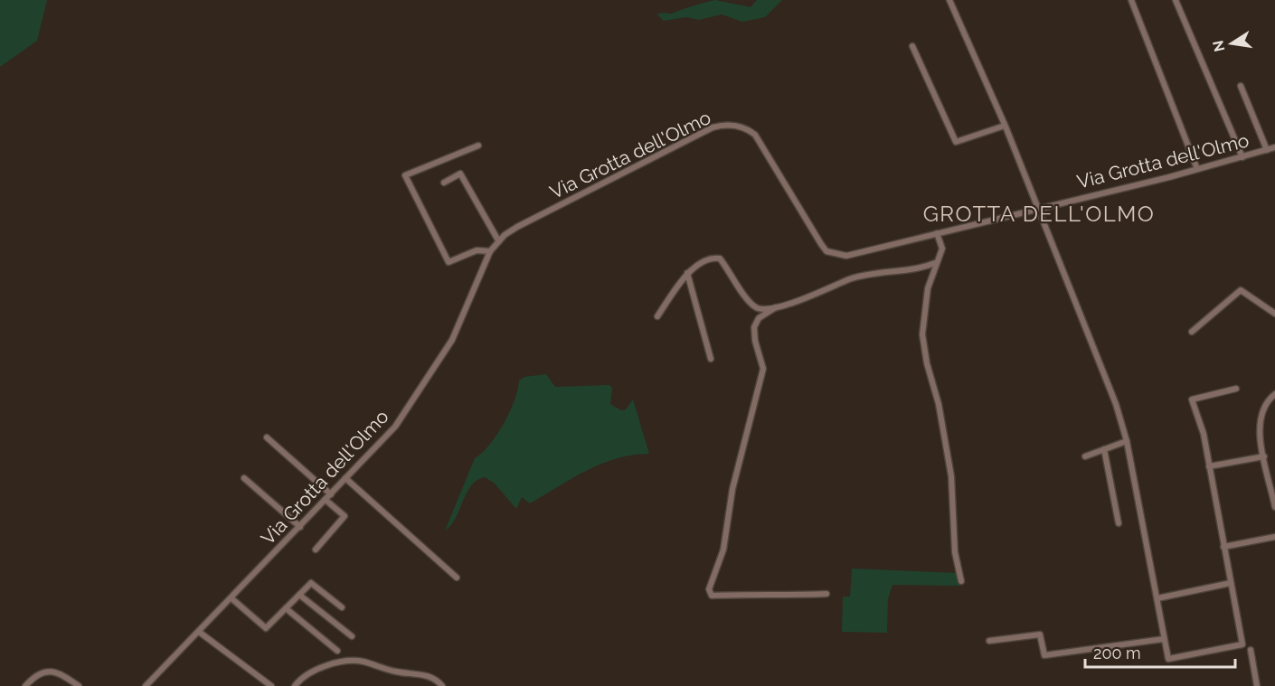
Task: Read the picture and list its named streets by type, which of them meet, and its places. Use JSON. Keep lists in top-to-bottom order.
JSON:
{
  "streets": {
    "street": ["Via Grotta dell'Olmo"]
  },
  "districts": ["GROTTA DELL'OLMO"],
  "scale_bar": "200 m",
  "north": "left"
}
